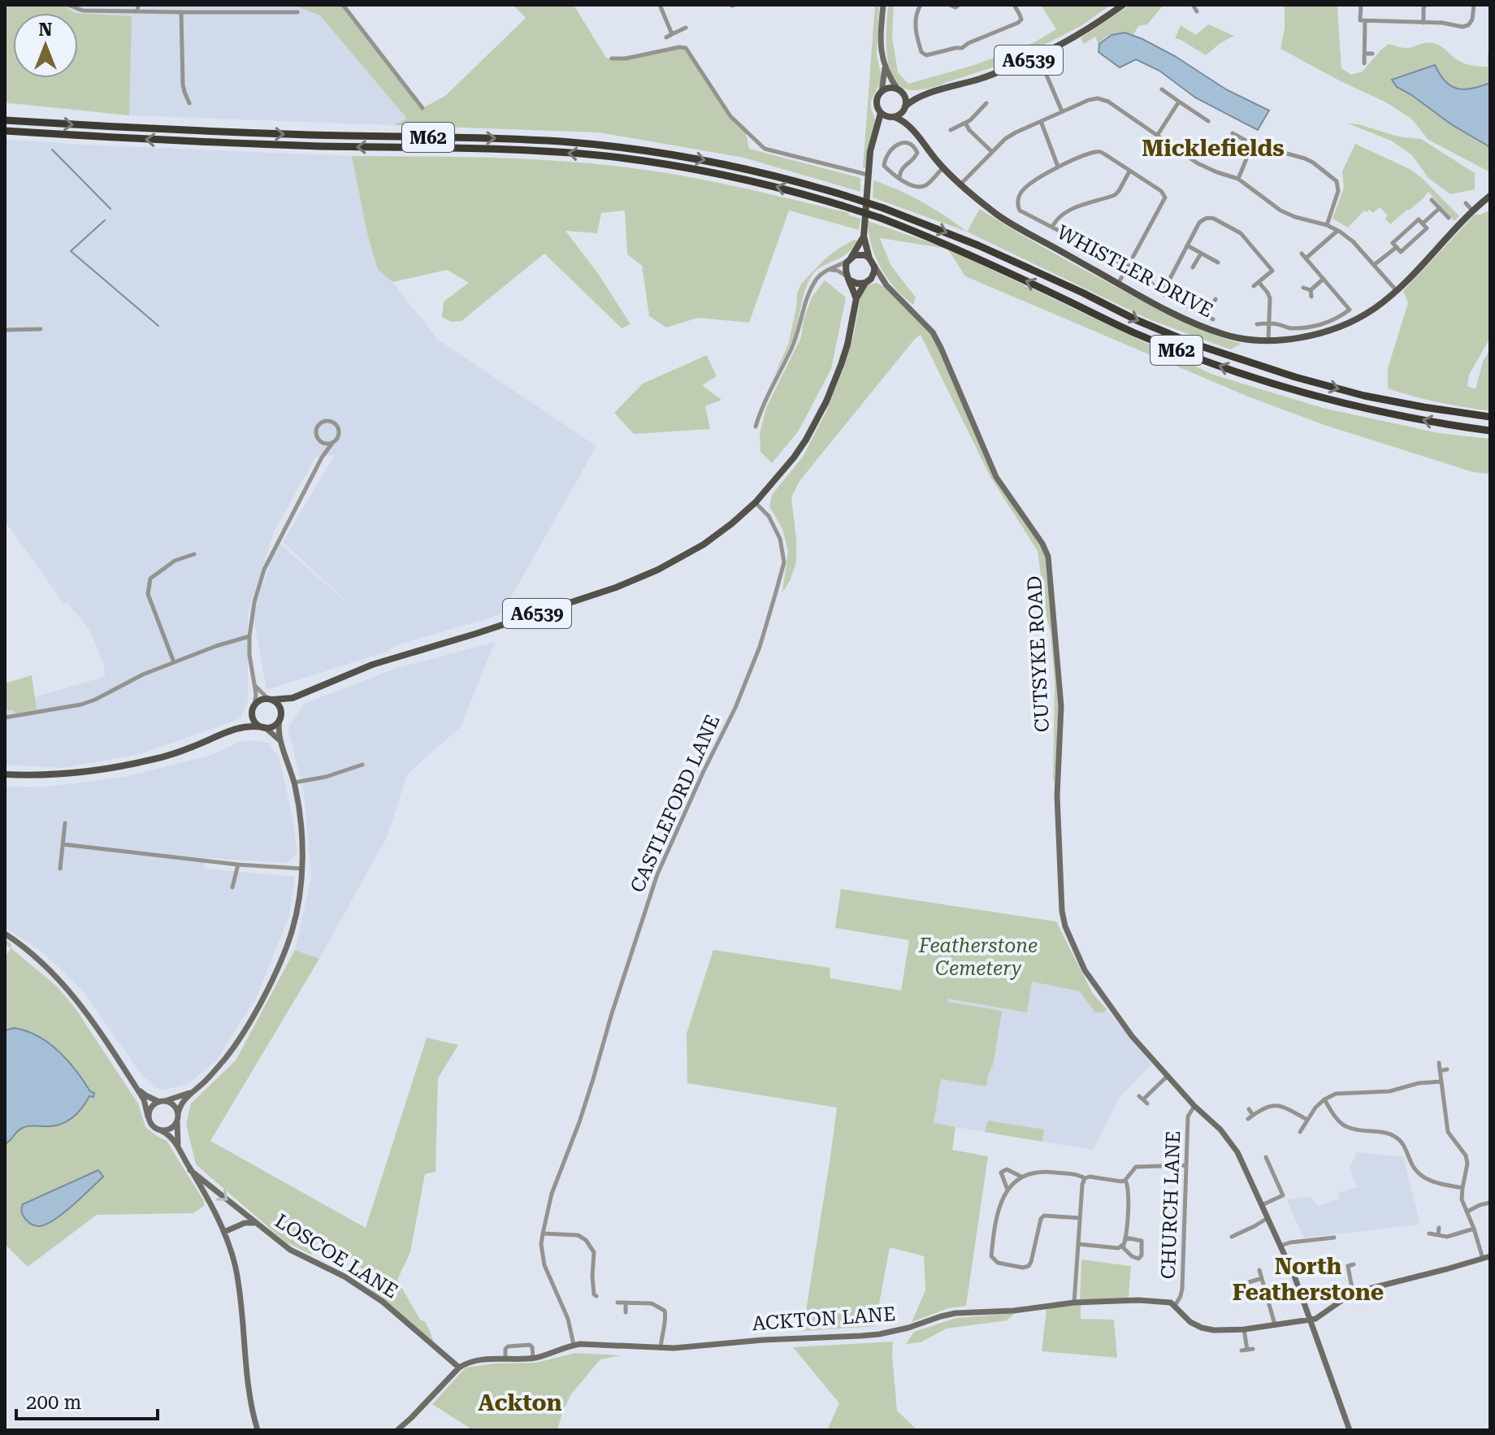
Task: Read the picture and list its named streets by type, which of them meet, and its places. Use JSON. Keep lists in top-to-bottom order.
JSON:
{
  "streets": {
    "highway": ["M62"],
    "main road": [
      "A6539",
      "WHISTLER DRIVE",
      "CUTSYKE ROAD",
      "LOSCOE LANE",
      "ACKTON LANE"
    ],
    "street": ["CASTLEFORD LANE", "CHURCH LANE"]
  },
  "crossings": [
    ["A6539", "WHISTLER DRIVE"],
    ["A6539", "CUTSYKE ROAD"],
    ["A6539", "CASTLEFORD LANE"],
    ["CUTSYKE ROAD", "CHURCH LANE"],
    ["CASTLEFORD LANE", "ACKTON LANE"],
    ["CHURCH LANE", "ACKTON LANE"],
    ["LOSCOE LANE", "ACKTON LANE"]
  ],
  "districts": ["Micklefields", "North Featherstone", "Ackton"],
  "parks": ["Featherstone Cemetery"],
  "scale_bar": "200 m",
  "north": "top"
}
